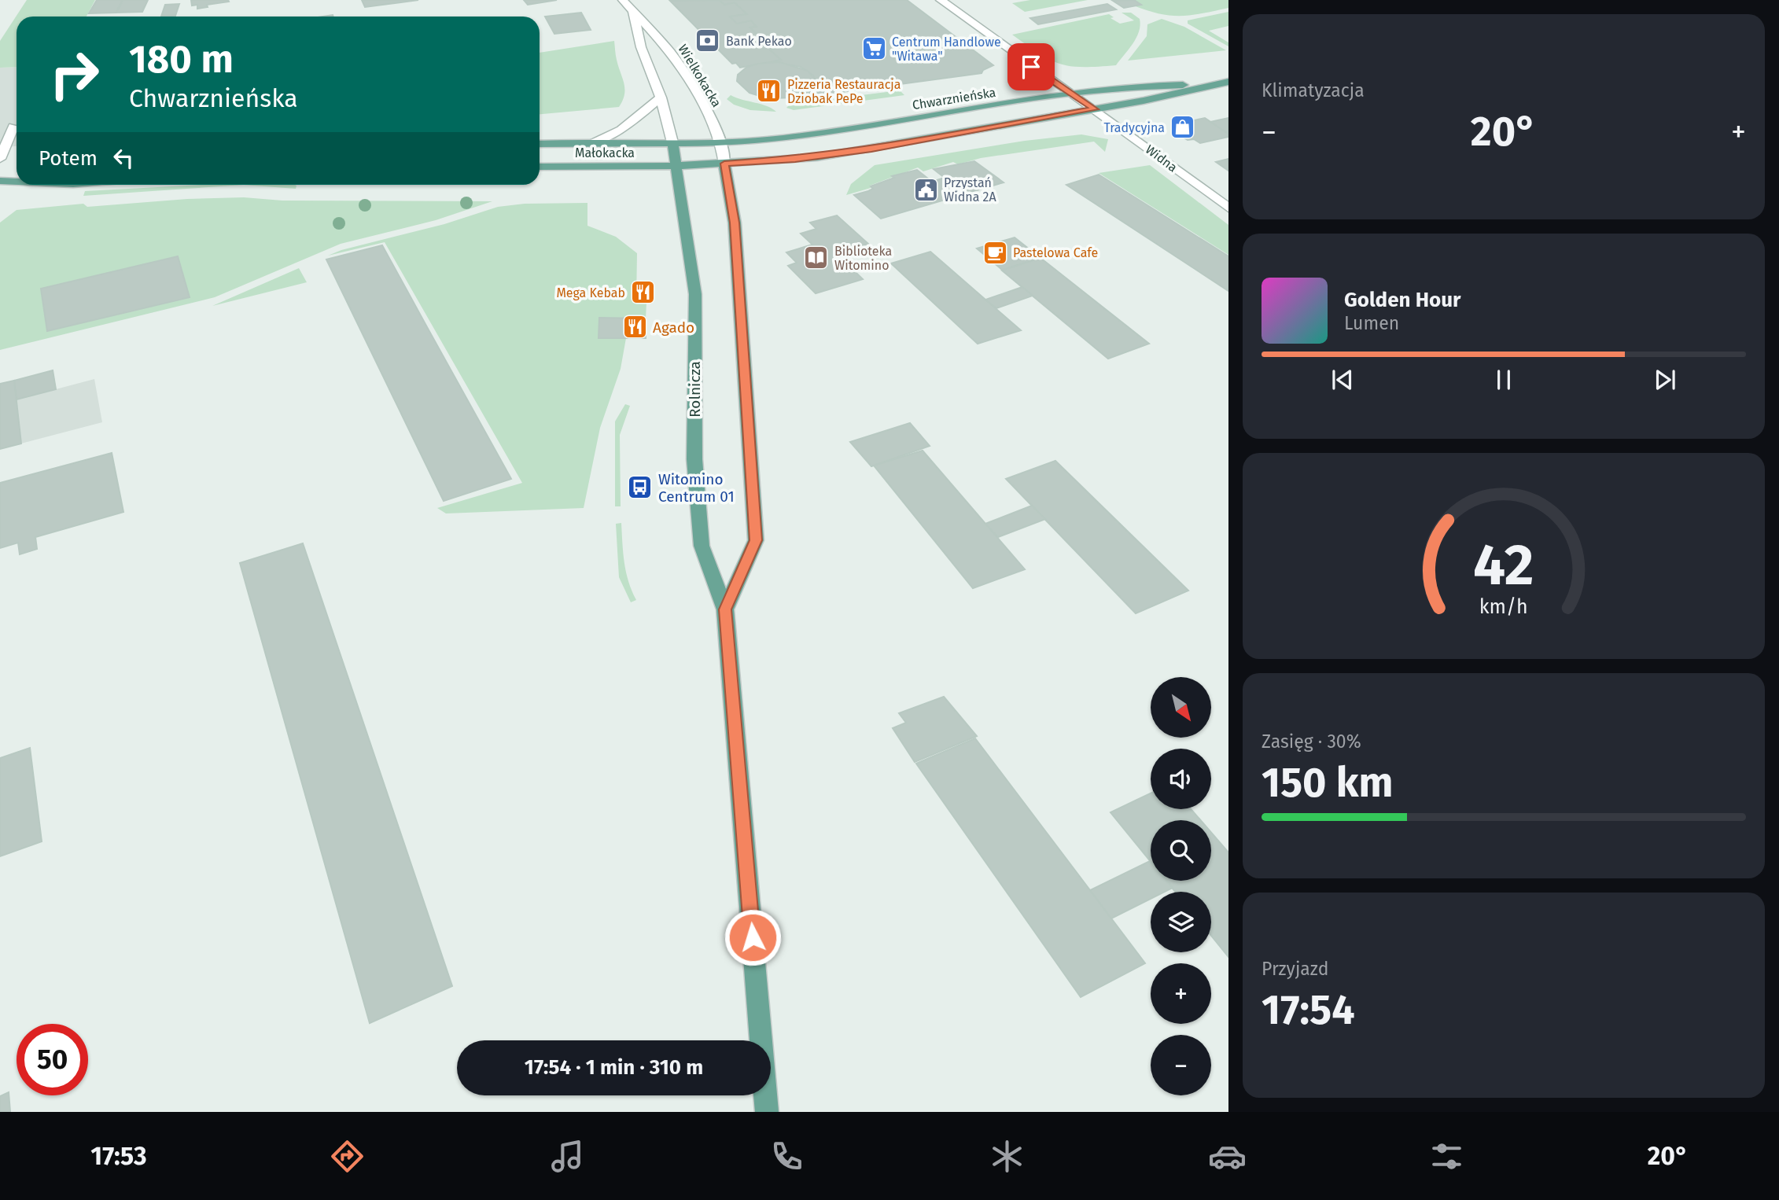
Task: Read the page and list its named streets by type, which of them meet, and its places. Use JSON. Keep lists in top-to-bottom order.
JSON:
{
  "streets": {
    "main road": [
      "Wielkokacka",
      "Chwarznieńska",
      "Małokacka",
      "Rolnicza"
    ],
    "street": ["Widna"]
  },
  "crossings": [
    ["Wielkokacka", "Chwarznieńska"],
    ["Wielkokacka", "Małokacka"],
    ["Wielkokacka", "Rolnicza"],
    ["Chwarznieńska", "Małokacka"],
    ["Chwarznieńska", "Widna"],
    ["Chwarznieńska", "Rolnicza"],
    ["Małokacka", "Rolnicza"]
  ],
  "places": {
    "bank": ["Bank Pekao"],
    "supermarket": ["Centrum Handlowe \"Witawa\""],
    "restaurant": ["Pizzeria Restauracja Dziobak PePe", "Mega Kebab", "Agado"],
    "shop": ["Tradycyjna"],
    "public building": ["Przystań Widna 2A"],
    "cafe": ["Pastelowa Cafe"],
    "library": ["Biblioteka Witomino"],
    "bus stop": ["Witomino Centrum 01"]
  },
  "north": "bottom right",
  "page": {
    "tile": [
      "Klimatyzacja",
      ["Zasięg · 30%", "150 km"],
      ["Przyjazd", "17:54"]
    ],
    "turn": ["180 m", "Chwarznieńska"],
    "heat": ["−", "20°", "+"],
    "then": "Potem",
    "song": ["Golden Hour", "Lumen"],
    "map_buttons": ["+", "−"],
    "limit": "50",
    "trip": "17:54 · 1 min · 310 m",
    "tabs": ["17:53", "20°"],
    "gauge": ["42", "km/h"]
  }
}
